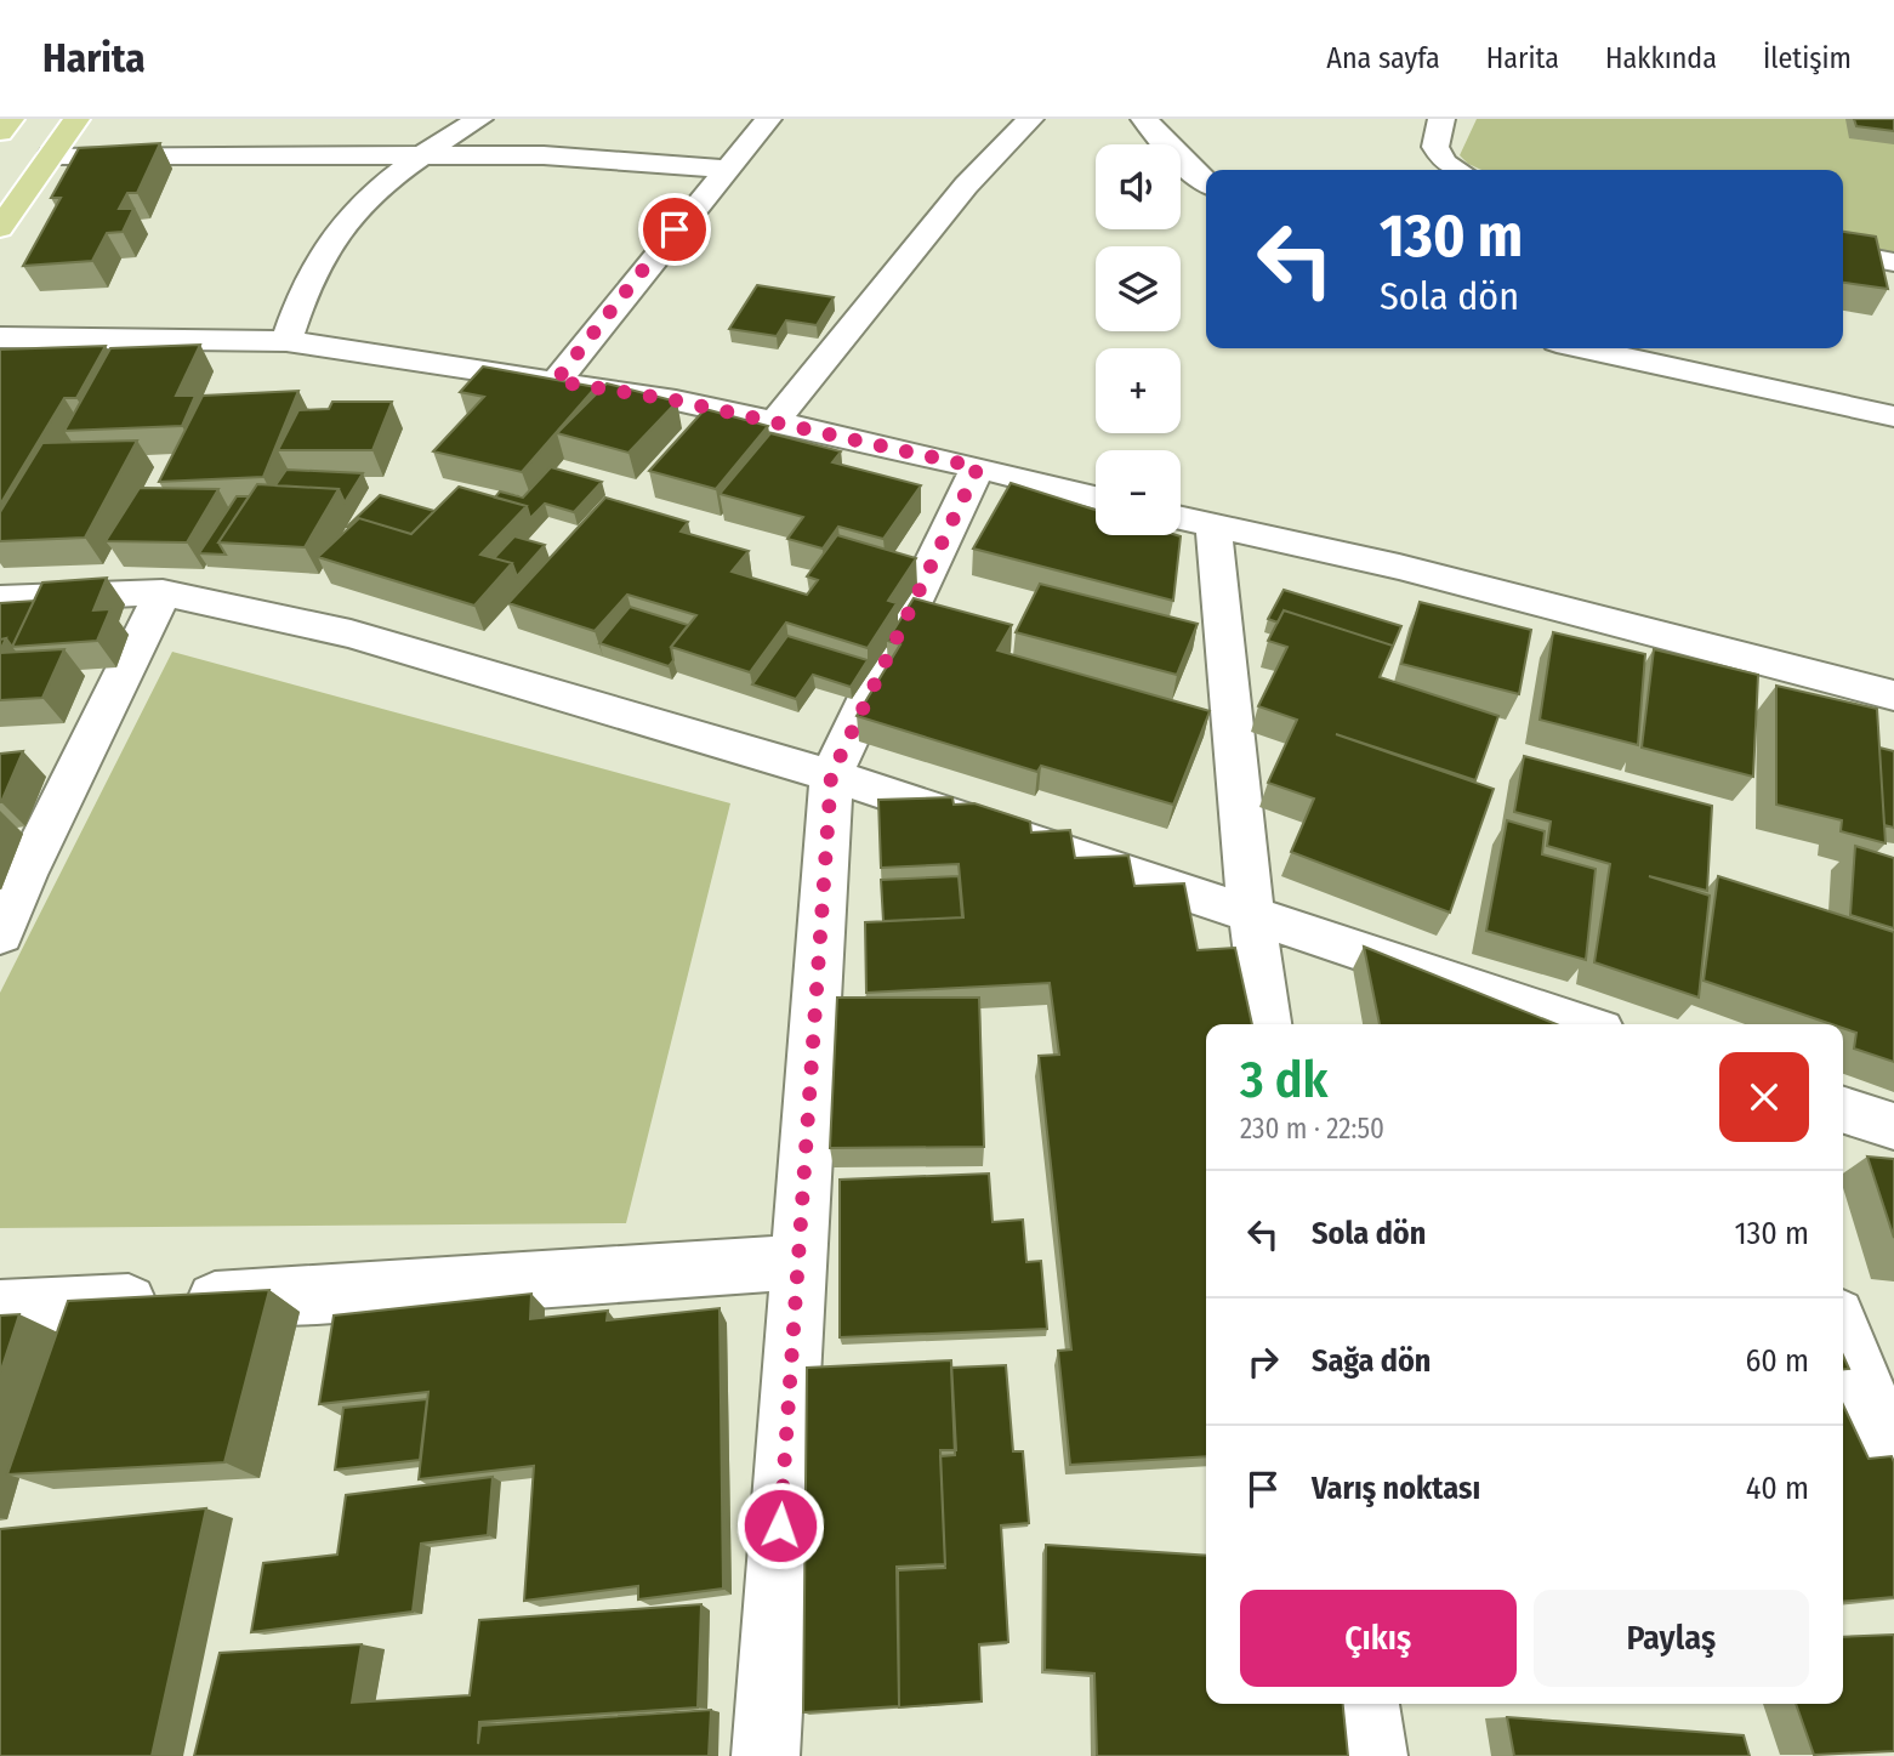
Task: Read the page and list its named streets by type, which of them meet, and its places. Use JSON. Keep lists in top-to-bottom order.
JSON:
{
  "page": {
    "header": "Harita",
    "nav": [
      "Ana sayfa",
      "Harita",
      "Hakkında",
      "İletişim"
    ],
    "map_buttons": ["+", "−"],
    "turn": ["130 m", "Sola dön"],
    "heading": ["3 dk", "230 m · 22:50"],
    "list": [
      {
        "name": "Sola dön",
        "value": "130 m"
      },
      {
        "name": "Sağa dön",
        "value": "60 m"
      },
      {
        "name": "Varış noktası",
        "value": "40 m"
      }
    ],
    "buttons": ["Çıkış", "Paylaş"]
  }
}
